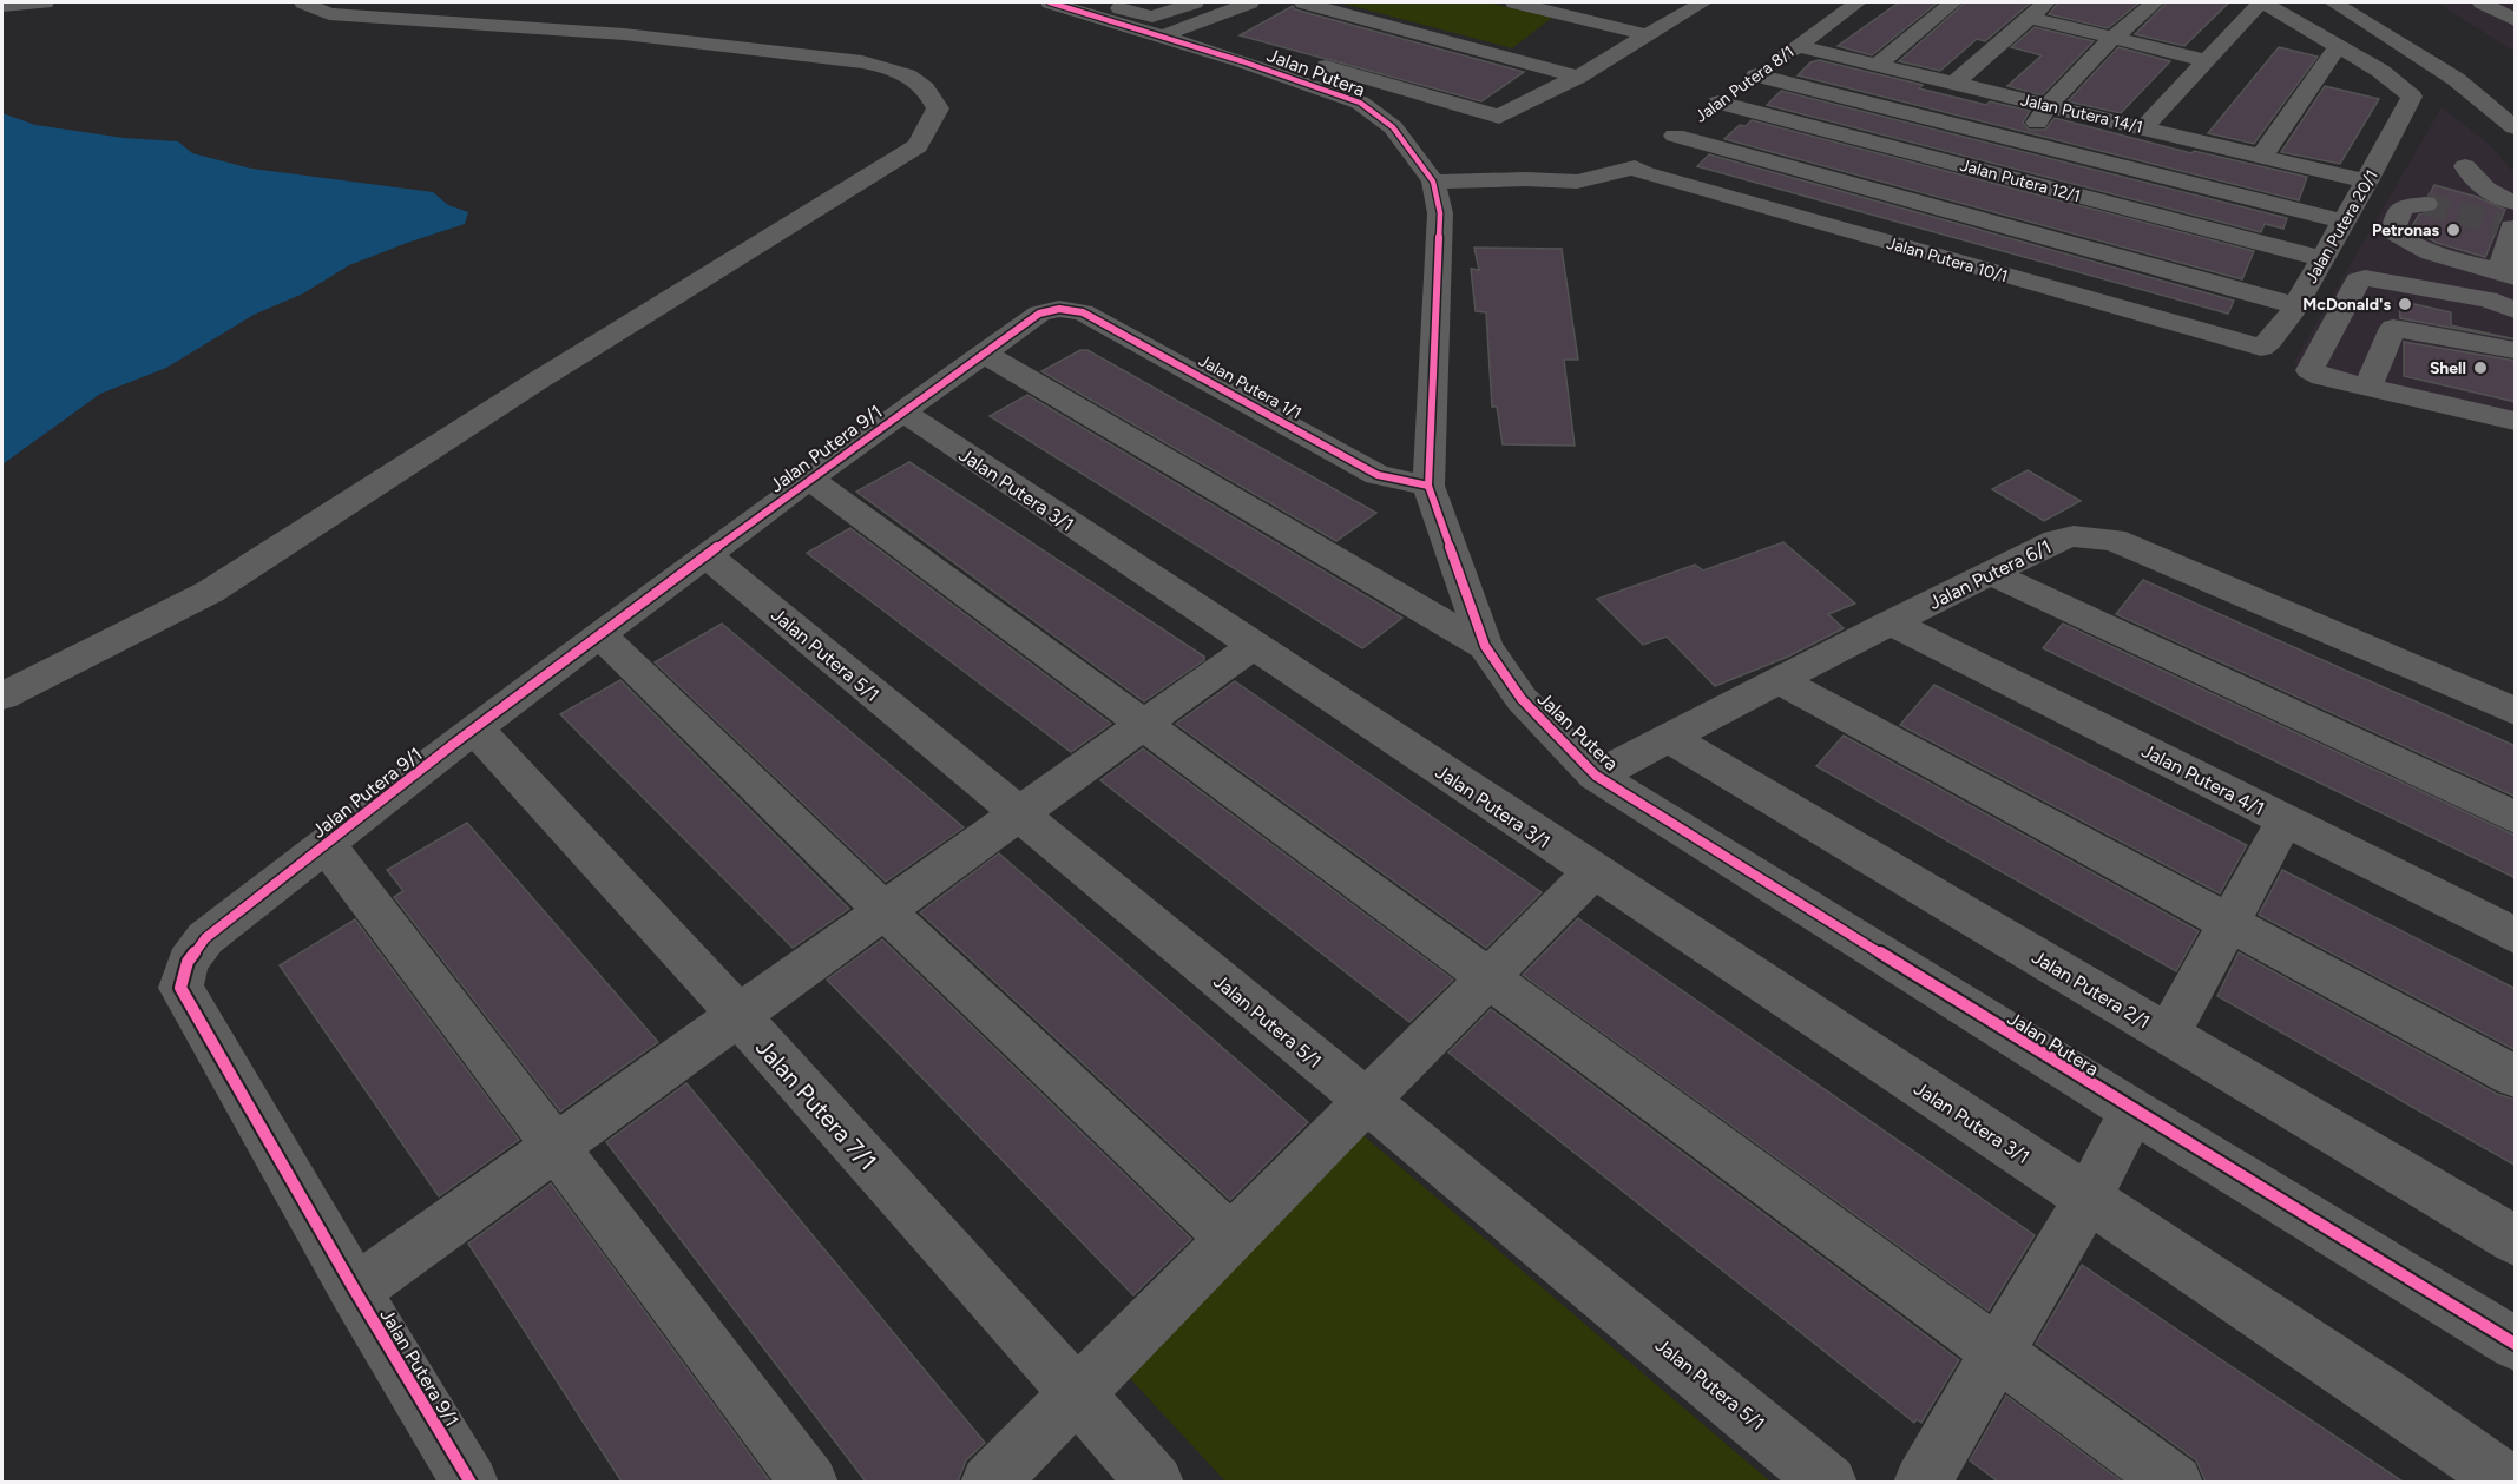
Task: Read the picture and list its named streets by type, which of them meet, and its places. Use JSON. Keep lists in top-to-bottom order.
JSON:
{
  "streets": {
    "street": [
      "Jalan Putera",
      "Jalan Putera 8/1",
      "Jalan Putera 14/1",
      "Jalan Putera 12/1",
      "Jalan Putera 20/1",
      "Jalan Putera 10/1",
      "Jalan Putera 1/1",
      "Jalan Putera 9/1",
      "Jalan Putera 3/1",
      "Jalan Putera 6/1",
      "Jalan Putera 5/1",
      "Jalan Putera 4/1",
      "Jalan Putera 2/1",
      "Jalan Putera 7/1"
    ]
  },
  "crossings": [
    ["Jalan Putera", "Jalan Putera 1/1"],
    ["Jalan Putera", "Jalan Putera 6/1"],
    ["Jalan Putera 8/1", "Jalan Putera 14/1"],
    ["Jalan Putera 8/1", "Jalan Putera 12/1"],
    ["Jalan Putera 8/1", "Jalan Putera 10/1"],
    ["Jalan Putera 14/1", "Jalan Putera 20/1"],
    ["Jalan Putera 12/1", "Jalan Putera 20/1"],
    ["Jalan Putera 20/1", "Jalan Putera 10/1"],
    ["Jalan Putera 1/1", "Jalan Putera 9/1"],
    ["Jalan Putera 9/1", "Jalan Putera 3/1"],
    ["Jalan Putera 9/1", "Jalan Putera 5/1"],
    ["Jalan Putera 9/1", "Jalan Putera 7/1"],
    ["Jalan Putera 6/1", "Jalan Putera 4/1"],
    ["Jalan Putera 6/1", "Jalan Putera 2/1"]
  ],
  "places": ["Petronas", "McDonald's", "Shell"]
}
